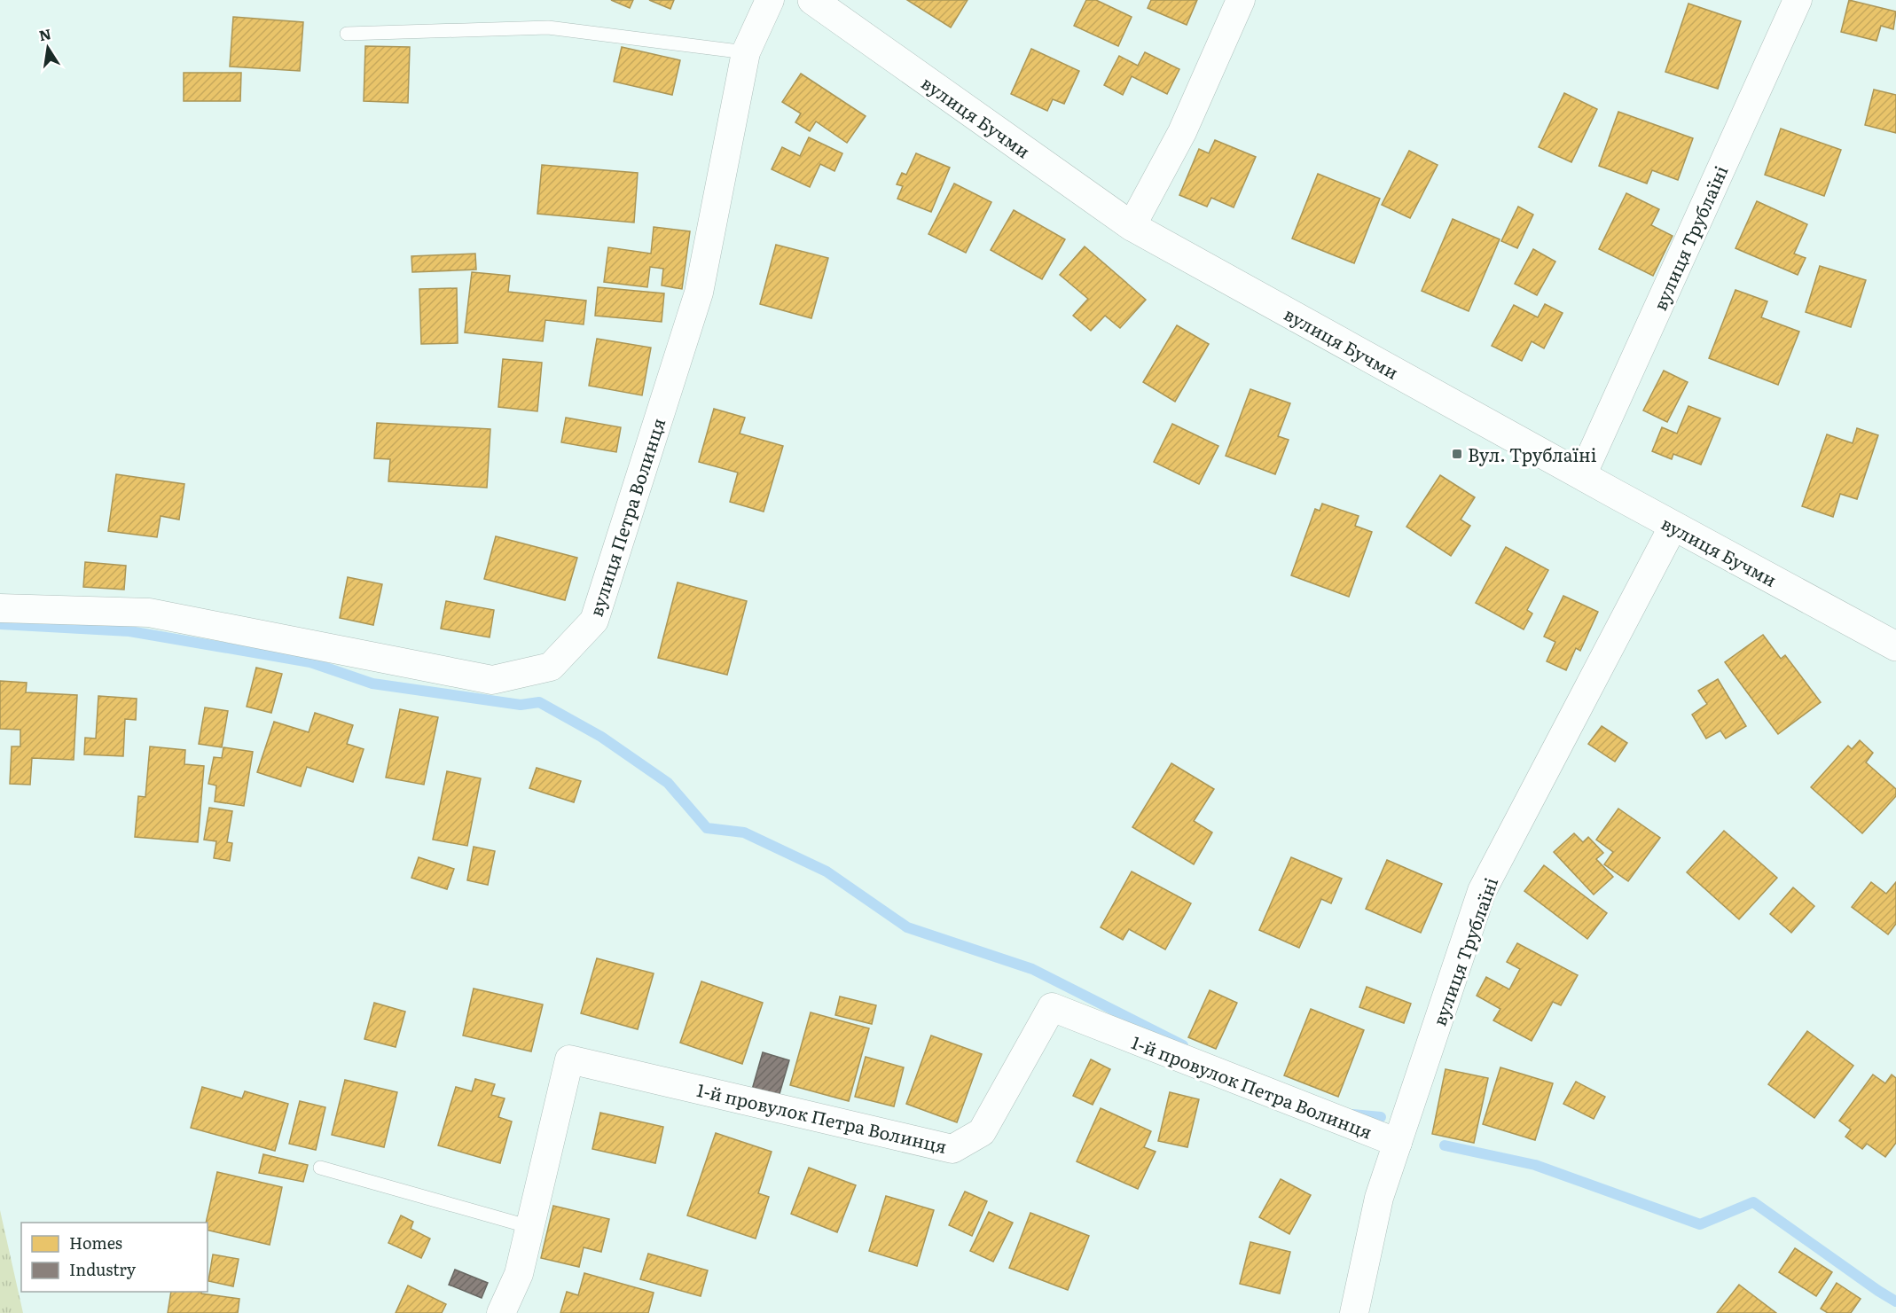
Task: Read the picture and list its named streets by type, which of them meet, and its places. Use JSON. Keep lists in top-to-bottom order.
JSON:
{
  "streets": {
    "street": [
      "вулиця Бучми",
      "вулиця Трублаїні",
      "вулиця Петра Волинця",
      "1-й провулок Петра Волинця"
    ]
  },
  "crossings": [
    ["вулиця Бучми", "вулиця Трублаїні"],
    ["вулиця Трублаїні", "1-й провулок Петра Волинця"]
  ],
  "places": {
    "transit": ["Вул. Трублаїні"]
  },
  "legend": ["Homes", "Industry"],
  "north": "top"
}
